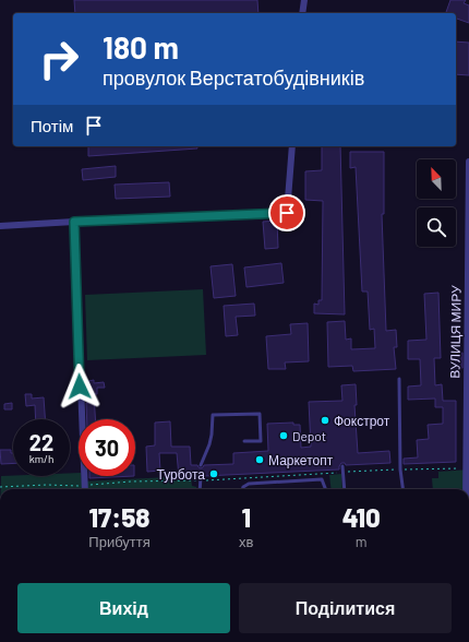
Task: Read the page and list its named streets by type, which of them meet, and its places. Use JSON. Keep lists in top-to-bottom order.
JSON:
{
  "streets": {
    "street": ["ВУЛИЦЯ МИРУ"]
  },
  "places": [
    "Фокстрот",
    "Depot",
    "Маркетопт",
    "Турбота"
  ],
  "north": "top left",
  "page": {
    "turn": ["180 m", "провулок Верстатобудівників"],
    "then": "Потім",
    "speed": "22 km/h",
    "limit": "30",
    "eta": [
      "17:58",
      "Прибуття",
      "1",
      "хв",
      "410",
      "m"
    ],
    "buttons": ["Вихід", "Поділитися"]
  }
}
